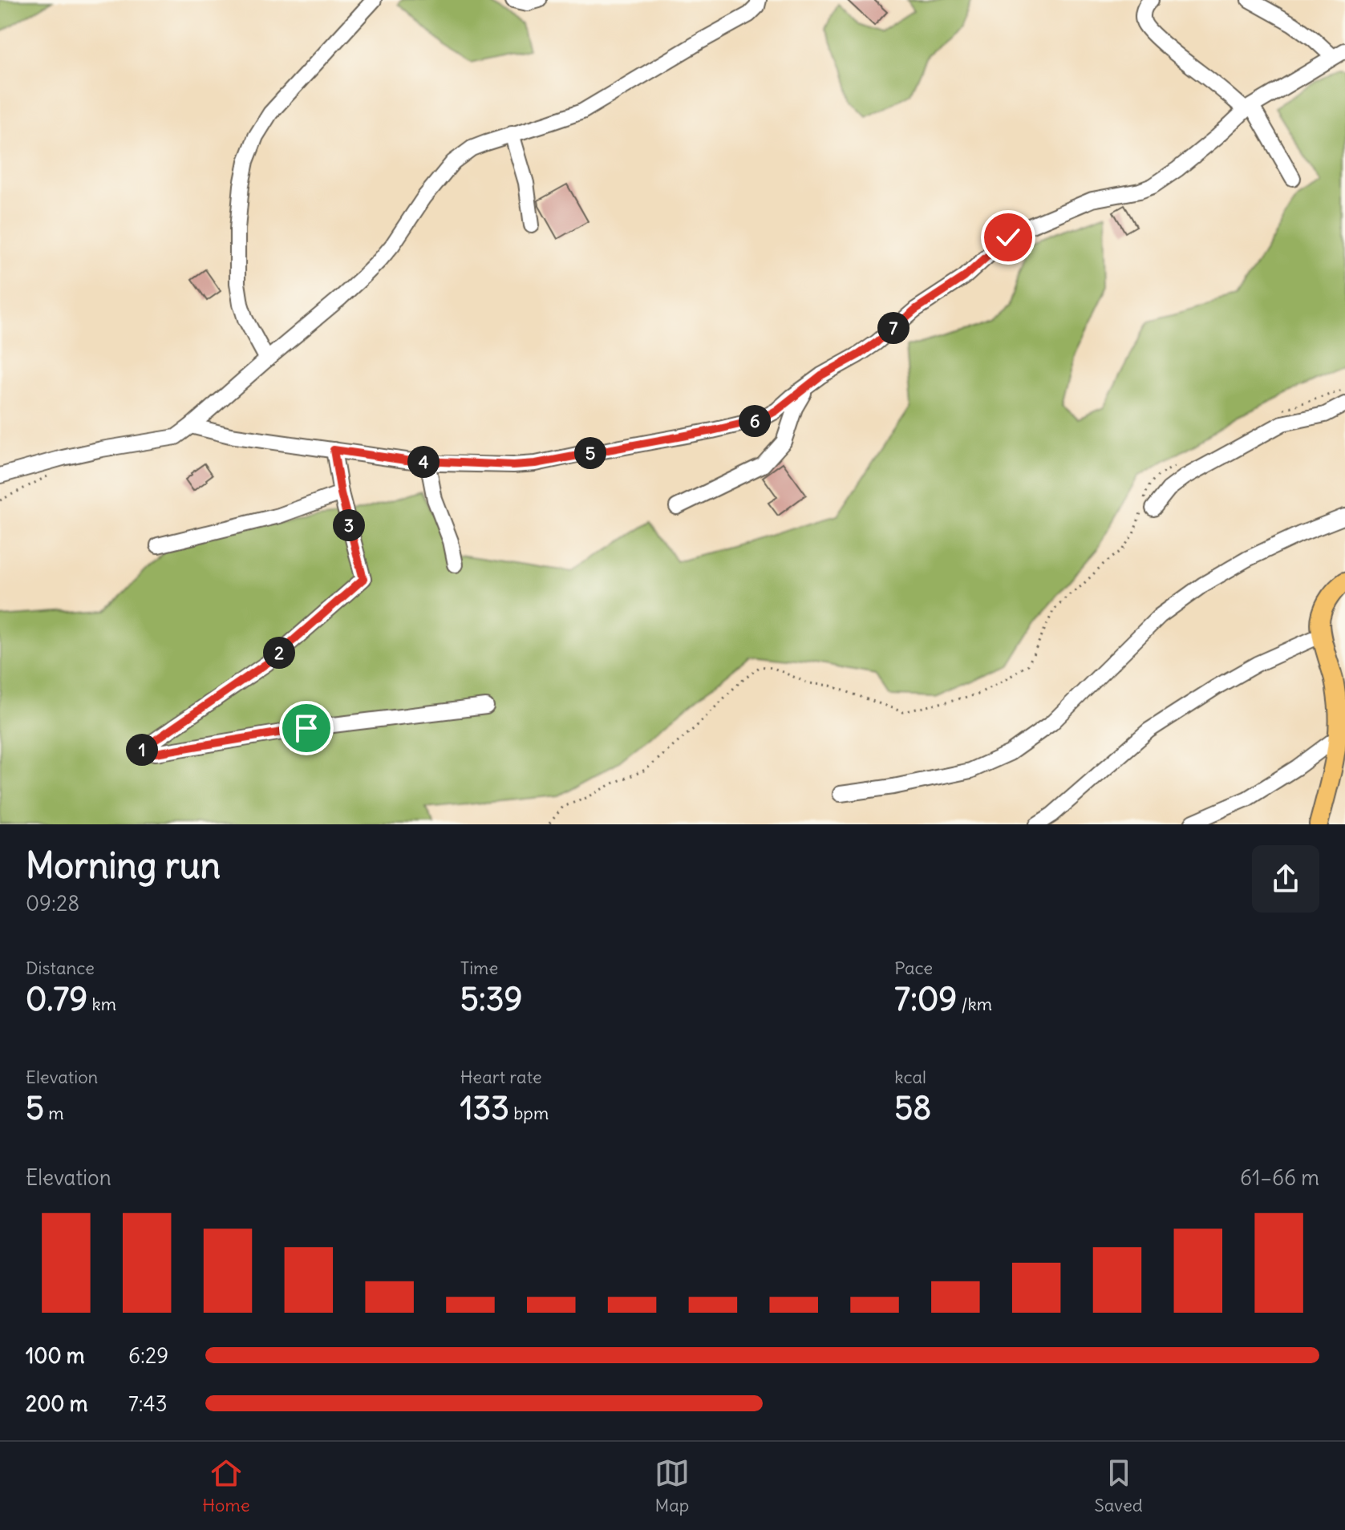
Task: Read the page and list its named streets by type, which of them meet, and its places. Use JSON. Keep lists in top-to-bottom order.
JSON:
{
  "page": {
    "pins": [
      "7",
      "6",
      "5",
      "4",
      "3",
      "2",
      "1"
    ],
    "heading": ["Morning run", "09:28"],
    "stats": [
      ["Distance", "0.79 km"],
      ["Time", "5:39"],
      ["Pace", "7:09 /km"],
      ["Elevation", "5 m"],
      ["Heart rate", "133 bpm"],
      ["kcal", "58"]
    ],
    "chart": ["Elevation", "61–66 m"],
    "list": [
      {
        "name": "100 m",
        "note": "6:29"
      },
      {
        "name": "200 m",
        "note": "7:43"
      }
    ],
    "tabs": ["Home", "Map", "Saved"]
  }
}
